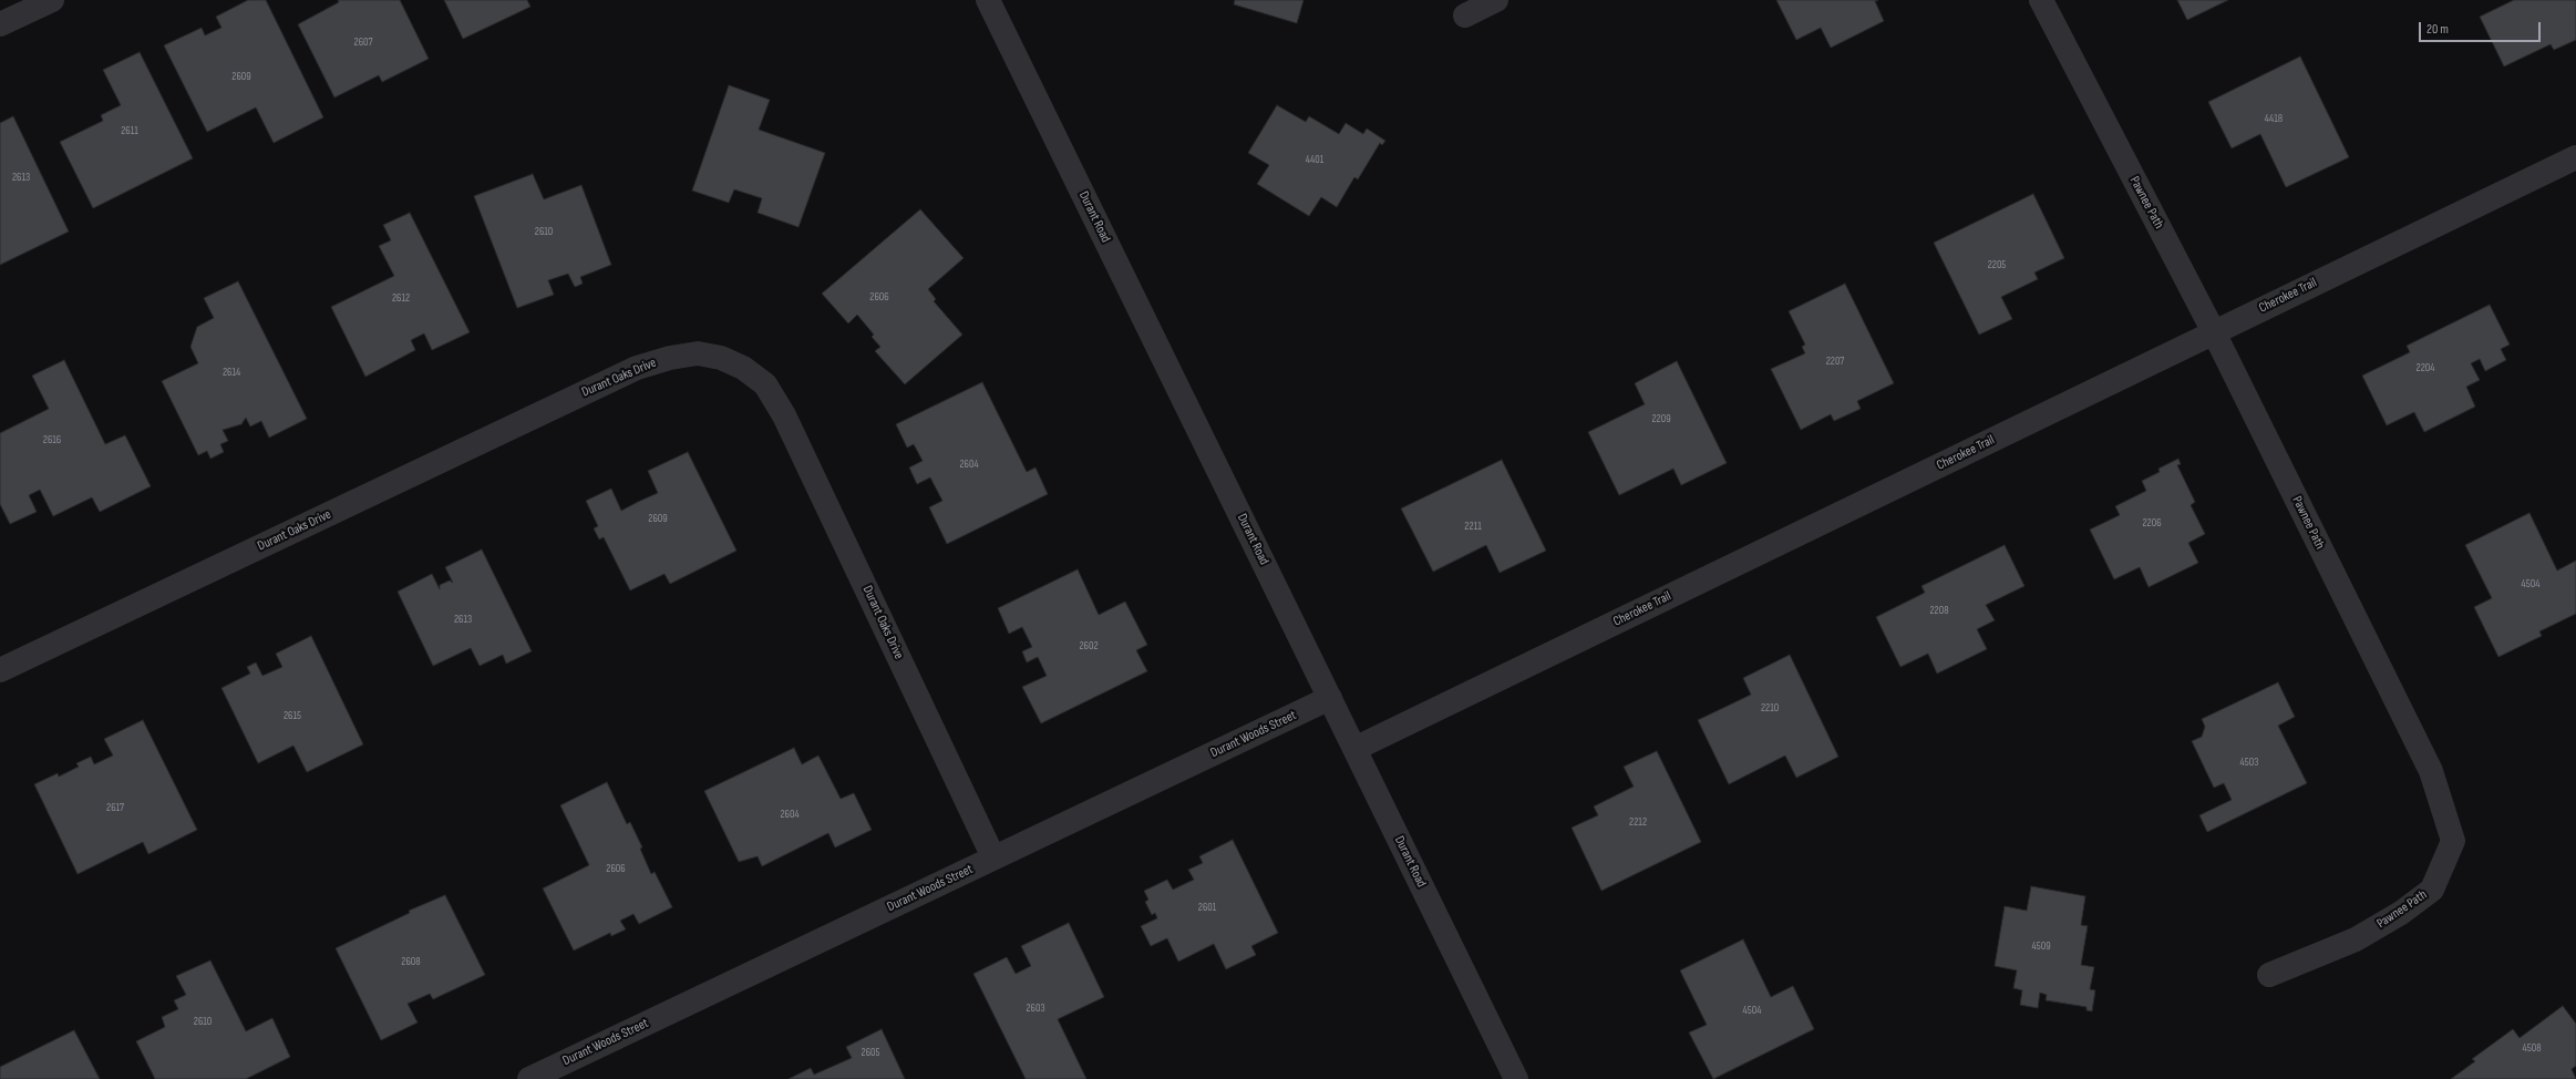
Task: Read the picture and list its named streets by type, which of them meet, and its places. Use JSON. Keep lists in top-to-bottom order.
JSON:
{
  "streets": {
    "street": [
      "Pawnee Path",
      "Durant Road",
      "Cherokee Trail",
      "Durant Oaks Drive",
      "Durant Woods Street"
    ]
  },
  "crossings": [
    ["Pawnee Path", "Cherokee Trail"],
    ["Durant Road", "Cherokee Trail"],
    ["Durant Road", "Durant Woods Street"],
    ["Durant Oaks Drive", "Durant Woods Street"]
  ],
  "house_numbers": [
    "2607",
    "2609",
    "4418",
    "2611",
    "4401",
    "2613",
    "2610",
    "2205",
    "2606",
    "2612",
    "2207",
    "2204",
    "2614",
    "2209",
    "2616",
    "2604",
    "2609",
    "2206",
    "2211",
    "4504",
    "2208",
    "2613",
    "2602",
    "2210",
    "2615",
    "4503",
    "2617",
    "2604",
    "2212",
    "2606",
    "2601",
    "4509",
    "2608",
    "2603",
    "4504",
    "2610",
    "4508",
    "2605"
  ],
  "scale_bar": "20 m"
}
